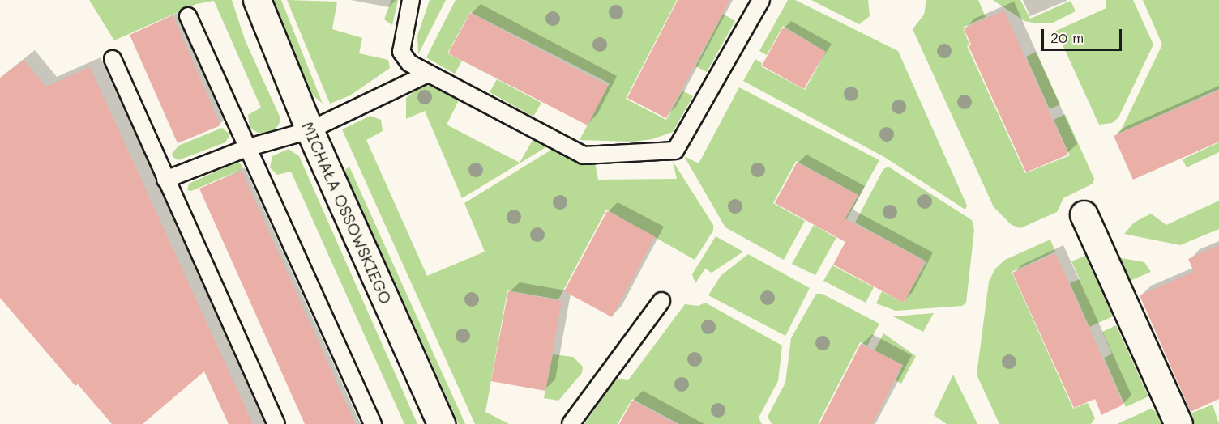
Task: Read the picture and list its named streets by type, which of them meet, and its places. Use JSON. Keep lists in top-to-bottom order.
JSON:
{
  "streets": {
    "street": ["MICHAŁA OSSOWSKIEGO"]
  },
  "scale_bar": "20 m"
}
